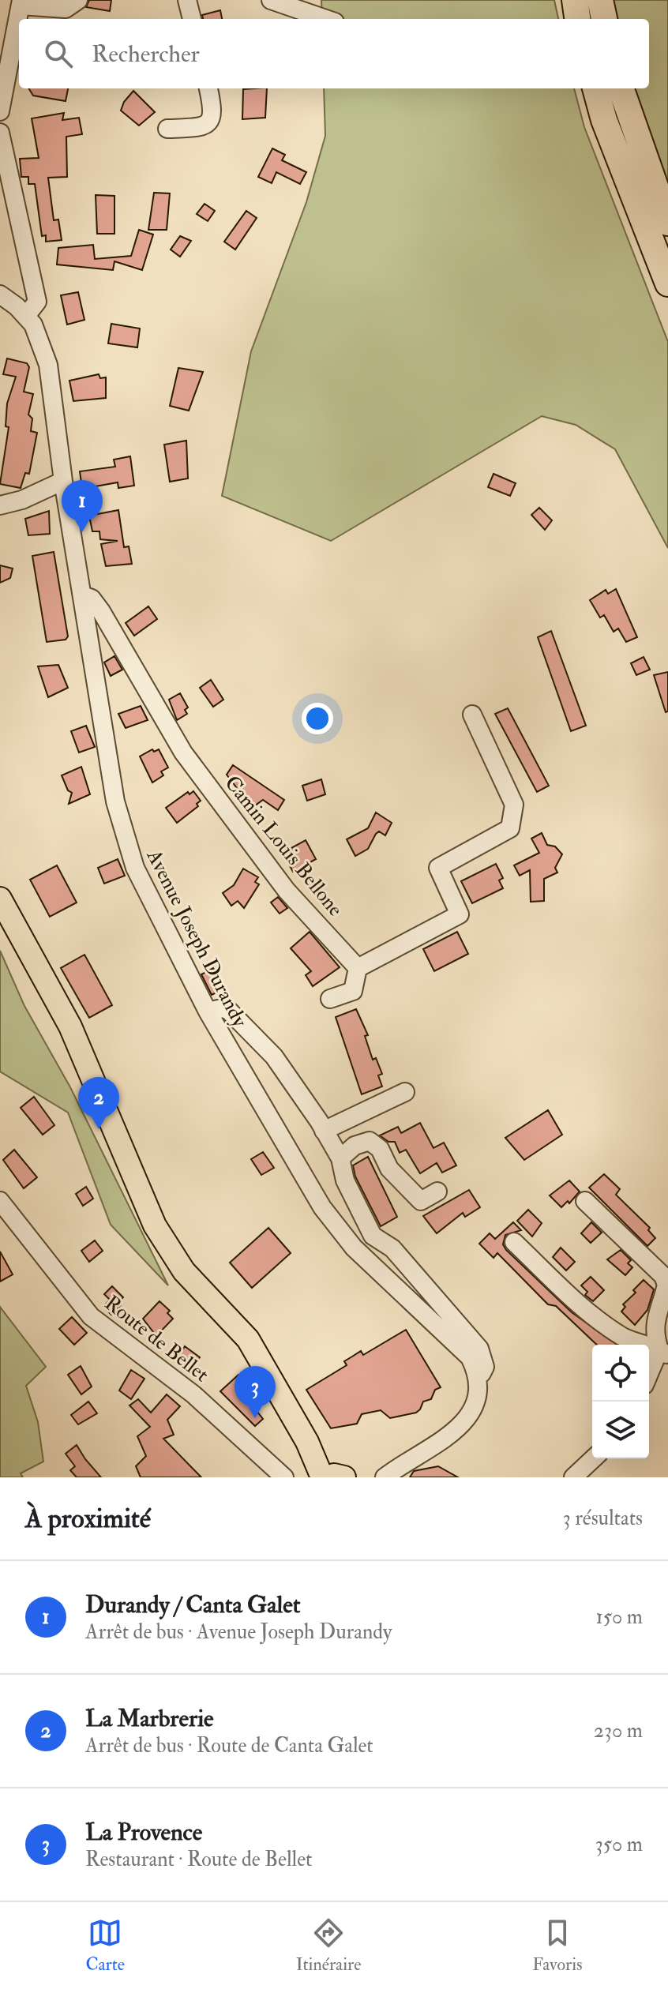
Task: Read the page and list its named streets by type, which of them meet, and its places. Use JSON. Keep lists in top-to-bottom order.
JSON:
{
  "streets": {
    "street": ["Camin Louis Bellone", "Avenue Joseph Durandy", "Route de Bellet"]
  },
  "crossings": [
    ["Camin Louis Bellone", "Avenue Joseph Durandy"]
  ],
  "page": {
    "search": "Rechercher",
    "pins": ["1", "2", "3"],
    "heading": ["À proximité", "3 résultats"],
    "list": [
      {
        "mark": "1",
        "name": "Durandy / Canta Galet",
        "note": "Arrêt de bus · Avenue Joseph Durandy",
        "value": "150 m"
      },
      {
        "mark": "2",
        "name": "La Marbrerie",
        "note": "Arrêt de bus · Route de Canta Galet",
        "value": "230 m"
      },
      {
        "mark": "3",
        "name": "La Provence",
        "note": "Restaurant · Route de Bellet",
        "value": "350 m"
      }
    ],
    "nav": ["Carte", "Itinéraire", "Favoris"]
  }
}
